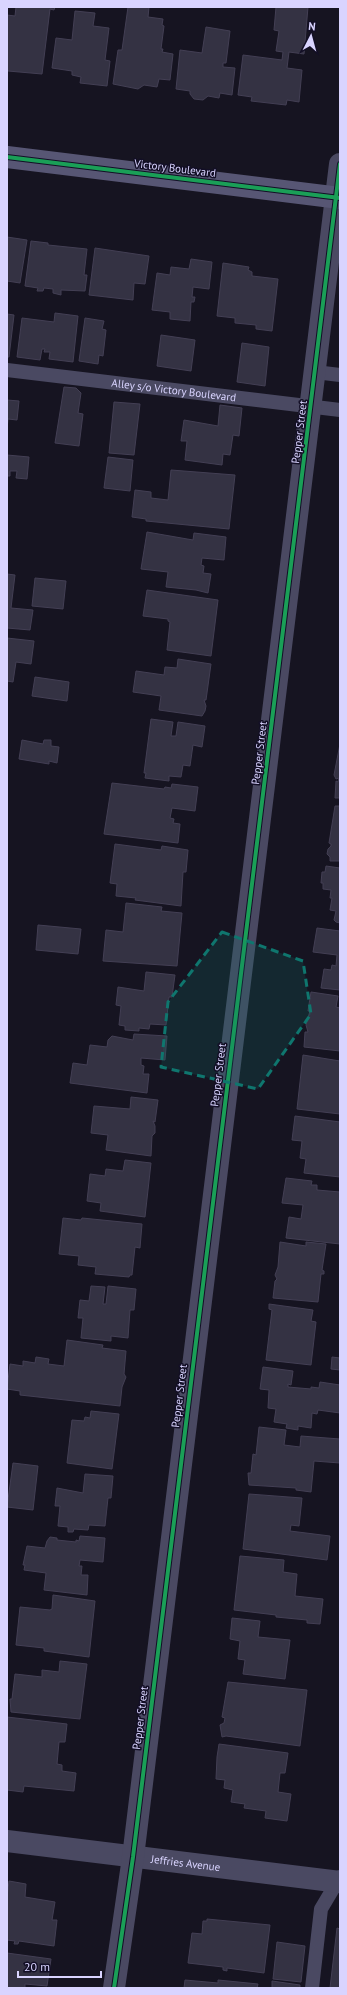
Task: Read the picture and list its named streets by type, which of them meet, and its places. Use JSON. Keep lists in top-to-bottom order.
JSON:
{
  "streets": {
    "main road": ["Victory Boulevard"],
    "street": ["Pepper Street", "Jeffries Avenue"],
    "lane": ["Alley s/o Victory Boulevard"]
  },
  "crossings": [
    ["Victory Boulevard", "Pepper Street"],
    ["Alley s/o Victory Boulevard", "Pepper Street"],
    ["Pepper Street", "Jeffries Avenue"]
  ],
  "scale_bar": "20 m",
  "north": "top"
}
